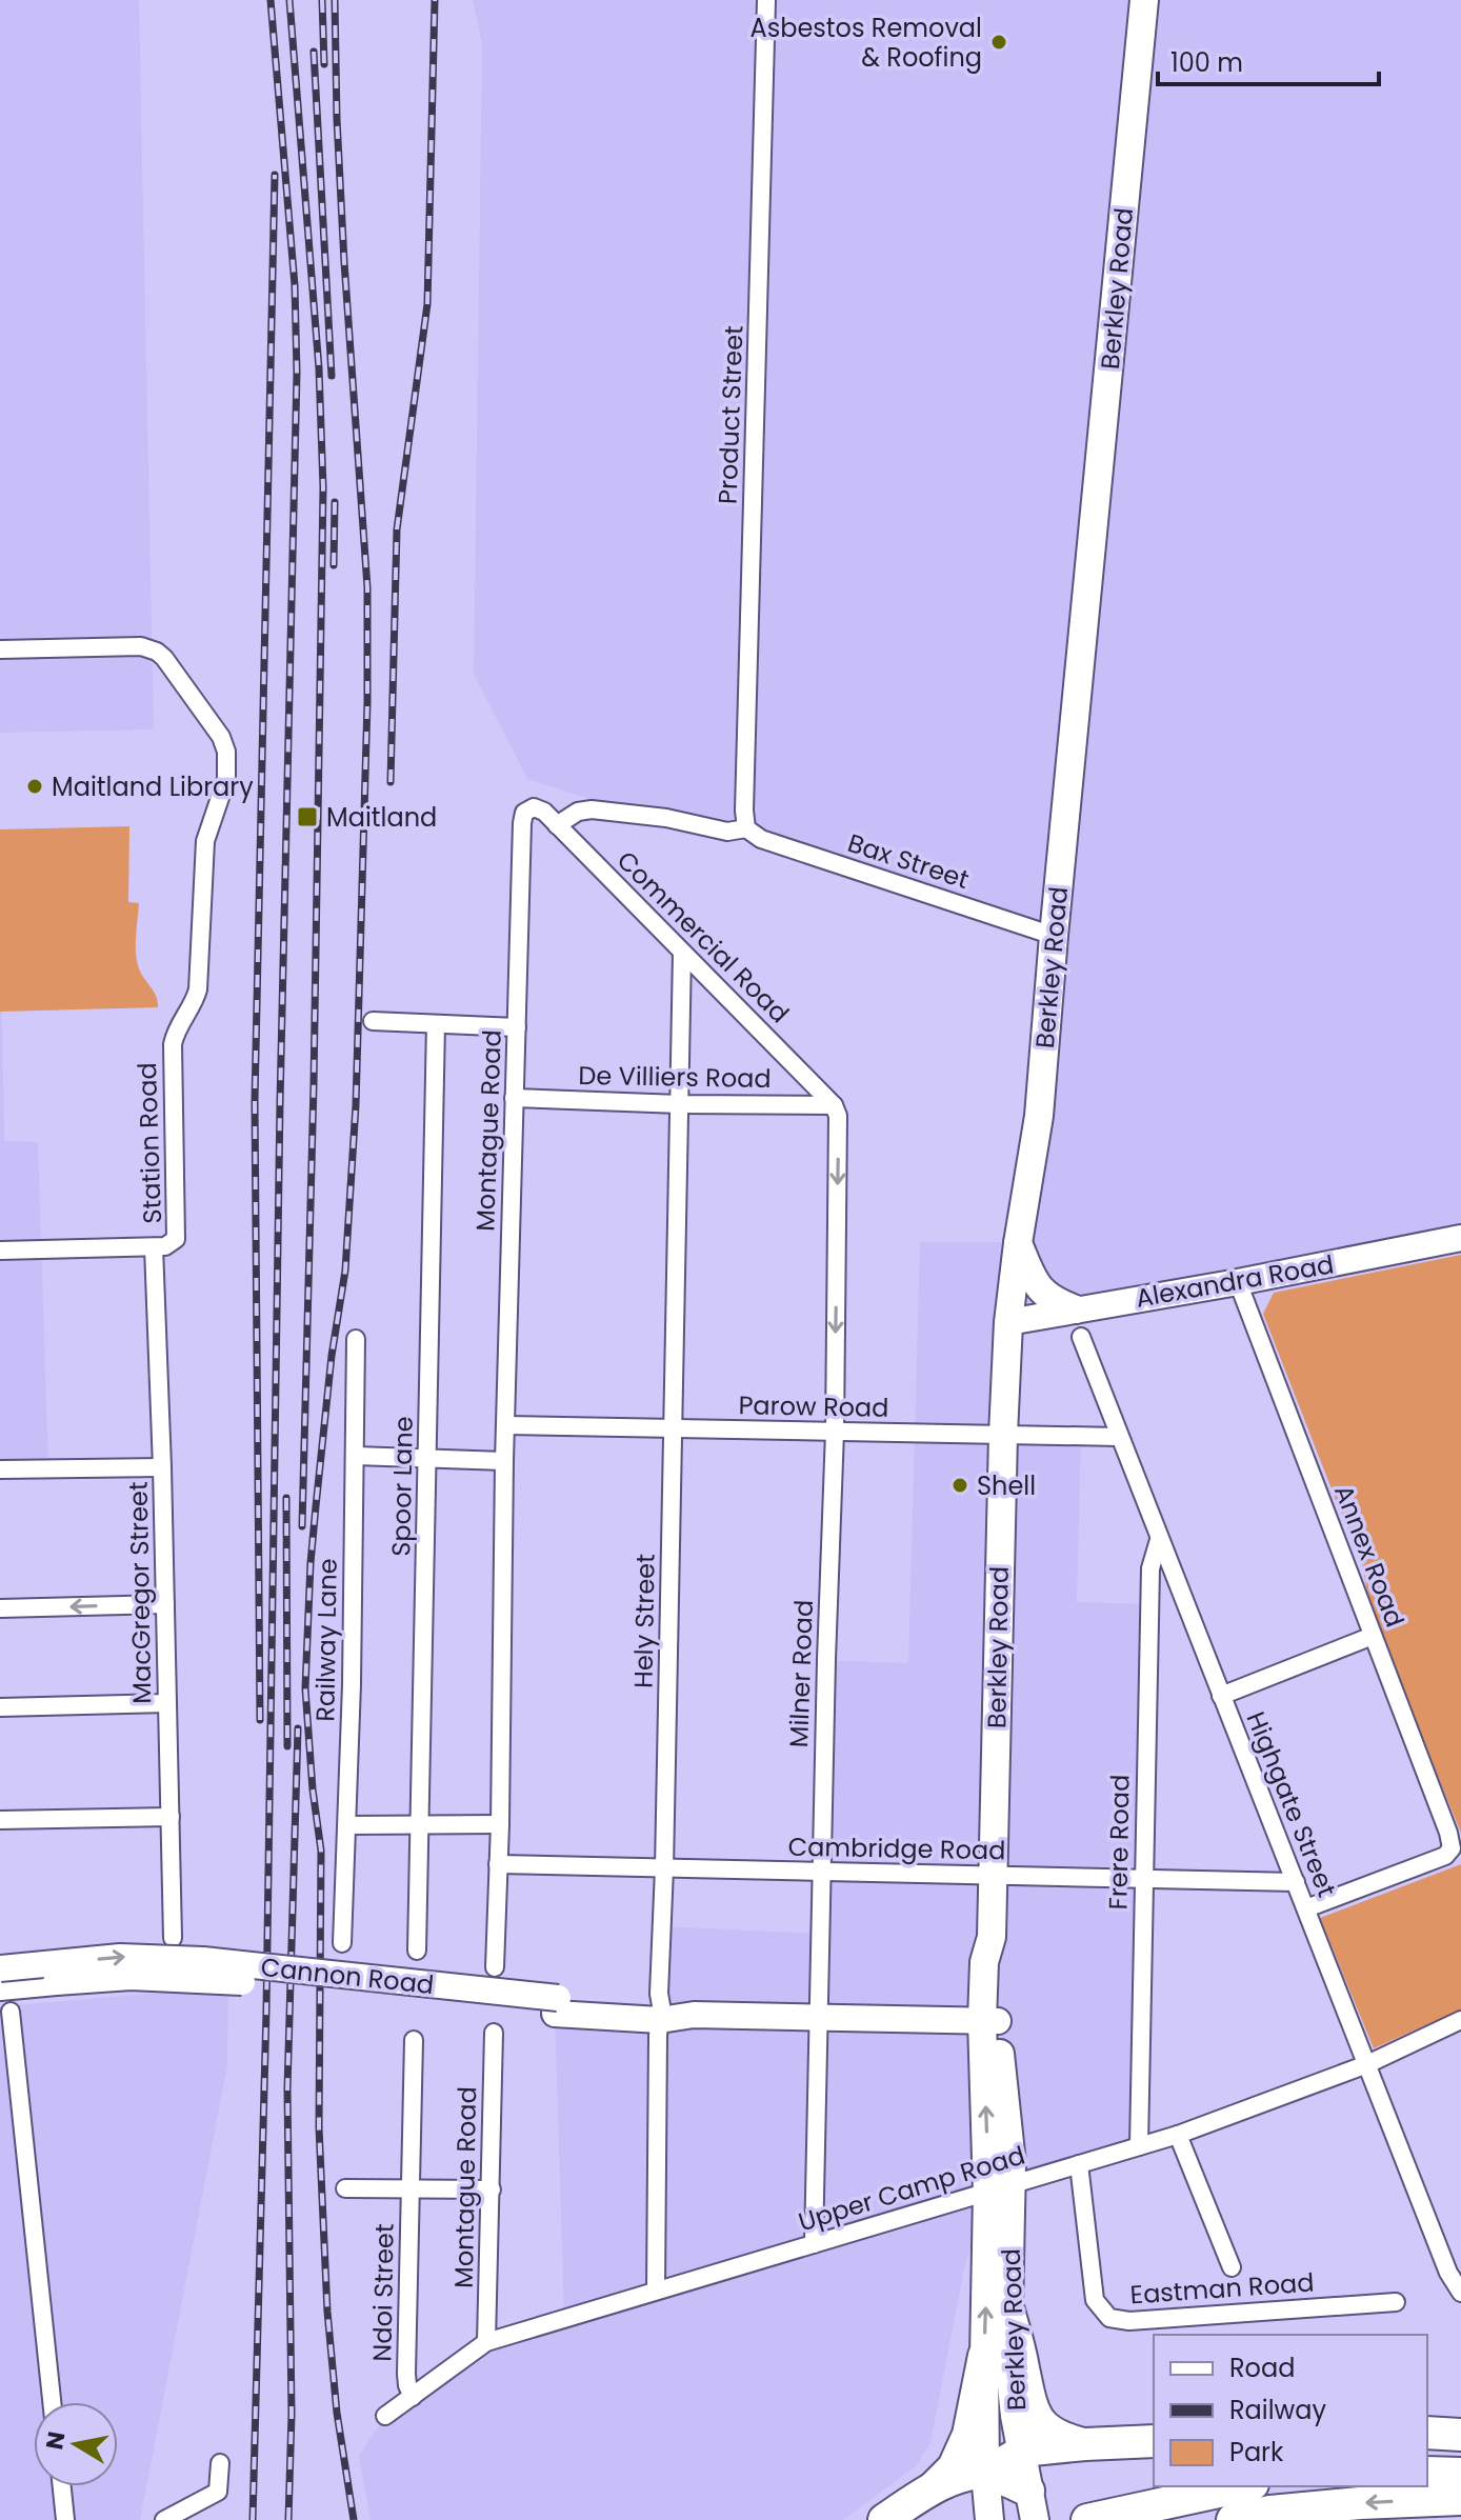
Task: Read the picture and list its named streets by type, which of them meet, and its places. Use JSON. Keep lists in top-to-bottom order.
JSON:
{
  "streets": {
    "main road": ["Berkley Road", "Alexandra Road", "Cannon Road"],
    "street": [
      "Product Street",
      "Bax Street",
      "Commercial Road",
      "De Villiers Road",
      "Montague Road",
      "Station Road",
      "Parow Road",
      "Spoor Lane",
      "Annex Road",
      "MacGregor Street",
      "Hely Street",
      "Railway Lane",
      "Milner Road",
      "Highgate Street",
      "Frere Road",
      "Cambridge Road",
      "Upper Camp Road",
      "Eastman Road",
      "Ndoi Street"
    ]
  },
  "crossings": [
    ["Berkley Road", "Bax Street"],
    ["Berkley Road", "Alexandra Road"],
    ["Berkley Road", "Parow Road"],
    ["Berkley Road", "Cambridge Road"],
    ["Berkley Road", "Cannon Road"],
    ["Berkley Road", "Upper Camp Road"],
    ["Product Street", "Bax Street"],
    ["Commercial Road", "De Villiers Road"],
    ["Commercial Road", "Montague Road"],
    ["Commercial Road", "Hely Street"],
    ["Commercial Road", "Milner Road"],
    ["De Villiers Road", "Montague Road"],
    ["De Villiers Road", "Hely Street"],
    ["De Villiers Road", "Milner Road"],
    ["Montague Road", "Parow Road"],
    ["Montague Road", "Cambridge Road"],
    ["Montague Road", "Upper Camp Road"],
    ["Montague Road", "Ndoi Street"],
    ["Station Road", "MacGregor Street"],
    ["Alexandra Road", "Annex Road"],
    ["Parow Road", "Hely Street"],
    ["Parow Road", "Milner Road"],
    ["Parow Road", "Highgate Street"],
    ["Annex Road", "Highgate Street"],
    ["Hely Street", "Cambridge Road"],
    ["Hely Street", "Cannon Road"],
    ["Hely Street", "Upper Camp Road"],
    ["Milner Road", "Cambridge Road"],
    ["Milner Road", "Cannon Road"],
    ["Milner Road", "Upper Camp Road"],
    ["Highgate Street", "Frere Road"],
    ["Highgate Street", "Cambridge Road"],
    ["Highgate Street", "Upper Camp Road"],
    ["Frere Road", "Cambridge Road"],
    ["Frere Road", "Upper Camp Road"],
    ["Upper Camp Road", "Eastman Road"],
    ["Upper Camp Road", "Ndoi Street"]
  ],
  "places": {
    "other": ["Asbestos Removal & Roofing", "Maitland Library", "Shell"],
    "transit": ["Maitland"]
  },
  "legend": ["Road", "Railway", "Park"],
  "scale_bar": "100 m",
  "north": "left"
}
